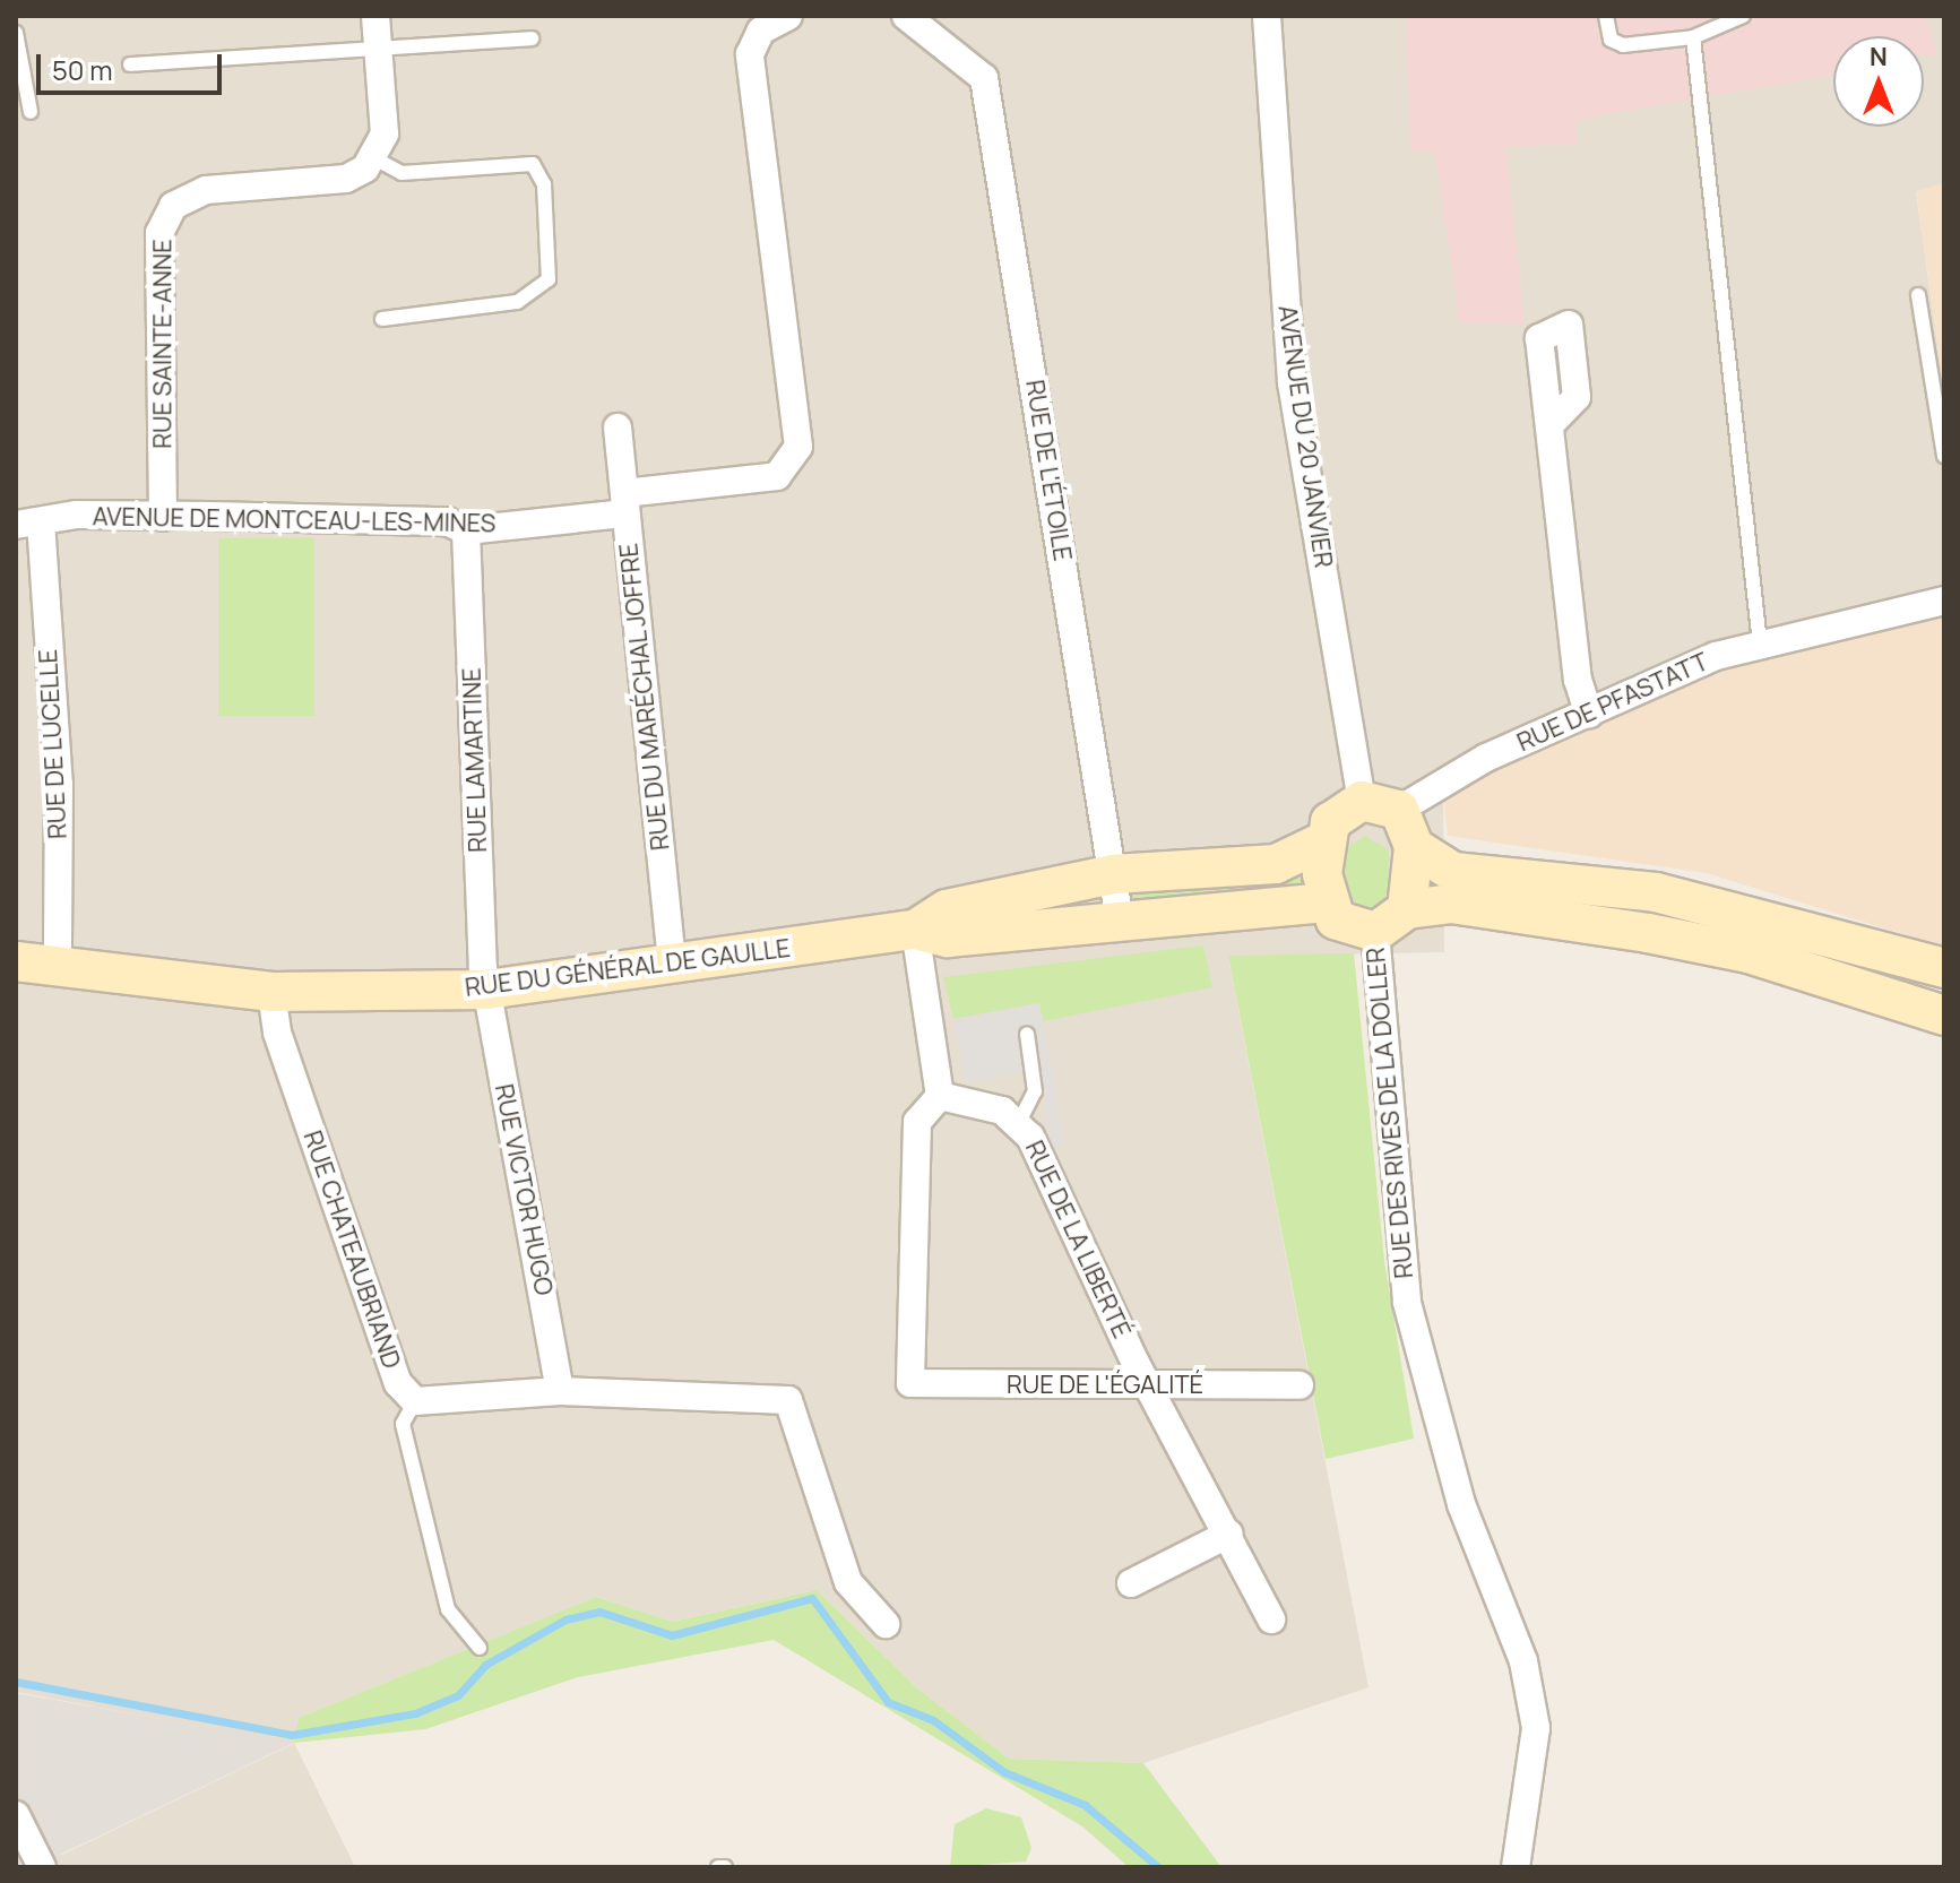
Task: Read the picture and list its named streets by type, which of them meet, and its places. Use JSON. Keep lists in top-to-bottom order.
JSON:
{
  "streets": {
    "main road": ["RUE DU GÉNÉRAL DE GAULLE"],
    "street": [
      "RUE SAINTE-ANNE",
      "AVENUE DU 20 JANVIER",
      "RUE DE L'ÉTOILE",
      "AVENUE DE MONTCEAU-LES-MINES",
      "RUE DU MARÉCHAL JOFFRE",
      "RUE DE PFASTATT",
      "RUE DE LUCELLE",
      "RUE LAMARTINE",
      "RUE DES RIVES DE LA DOLLER",
      "RUE VICTOR HUGO",
      "RUE DE LA LIBERTÉ",
      "RUE CHATEAUBRIAND",
      "RUE DE L'ÉGALITÉ"
    ]
  },
  "crossings": [
    ["RUE SAINTE-ANNE", "AVENUE DE MONTCEAU-LES-MINES"],
    ["AVENUE DU 20 JANVIER", "RUE DE PFASTATT"],
    ["AVENUE DU 20 JANVIER", "RUE DU GÉNÉRAL DE GAULLE"],
    ["AVENUE DU 20 JANVIER", "RUE DES RIVES DE LA DOLLER"],
    ["RUE DE L'ÉTOILE", "RUE DU GÉNÉRAL DE GAULLE"],
    ["AVENUE DE MONTCEAU-LES-MINES", "RUE DU MARÉCHAL JOFFRE"],
    ["AVENUE DE MONTCEAU-LES-MINES", "RUE DE LUCELLE"],
    ["AVENUE DE MONTCEAU-LES-MINES", "RUE LAMARTINE"],
    ["RUE DU MARÉCHAL JOFFRE", "RUE DU GÉNÉRAL DE GAULLE"],
    ["RUE DE PFASTATT", "RUE DU GÉNÉRAL DE GAULLE"],
    ["RUE DE PFASTATT", "RUE DES RIVES DE LA DOLLER"],
    ["RUE DE LUCELLE", "RUE DU GÉNÉRAL DE GAULLE"],
    ["RUE LAMARTINE", "RUE DU GÉNÉRAL DE GAULLE"],
    ["RUE LAMARTINE", "RUE VICTOR HUGO"],
    ["RUE DU GÉNÉRAL DE GAULLE", "RUE DES RIVES DE LA DOLLER"],
    ["RUE DU GÉNÉRAL DE GAULLE", "RUE VICTOR HUGO"],
    ["RUE DU GÉNÉRAL DE GAULLE", "RUE CHATEAUBRIAND"],
    ["RUE DE LA LIBERTÉ", "RUE DE L'ÉGALITÉ"]
  ],
  "scale_bar": "50 m",
  "north": "top"
}
